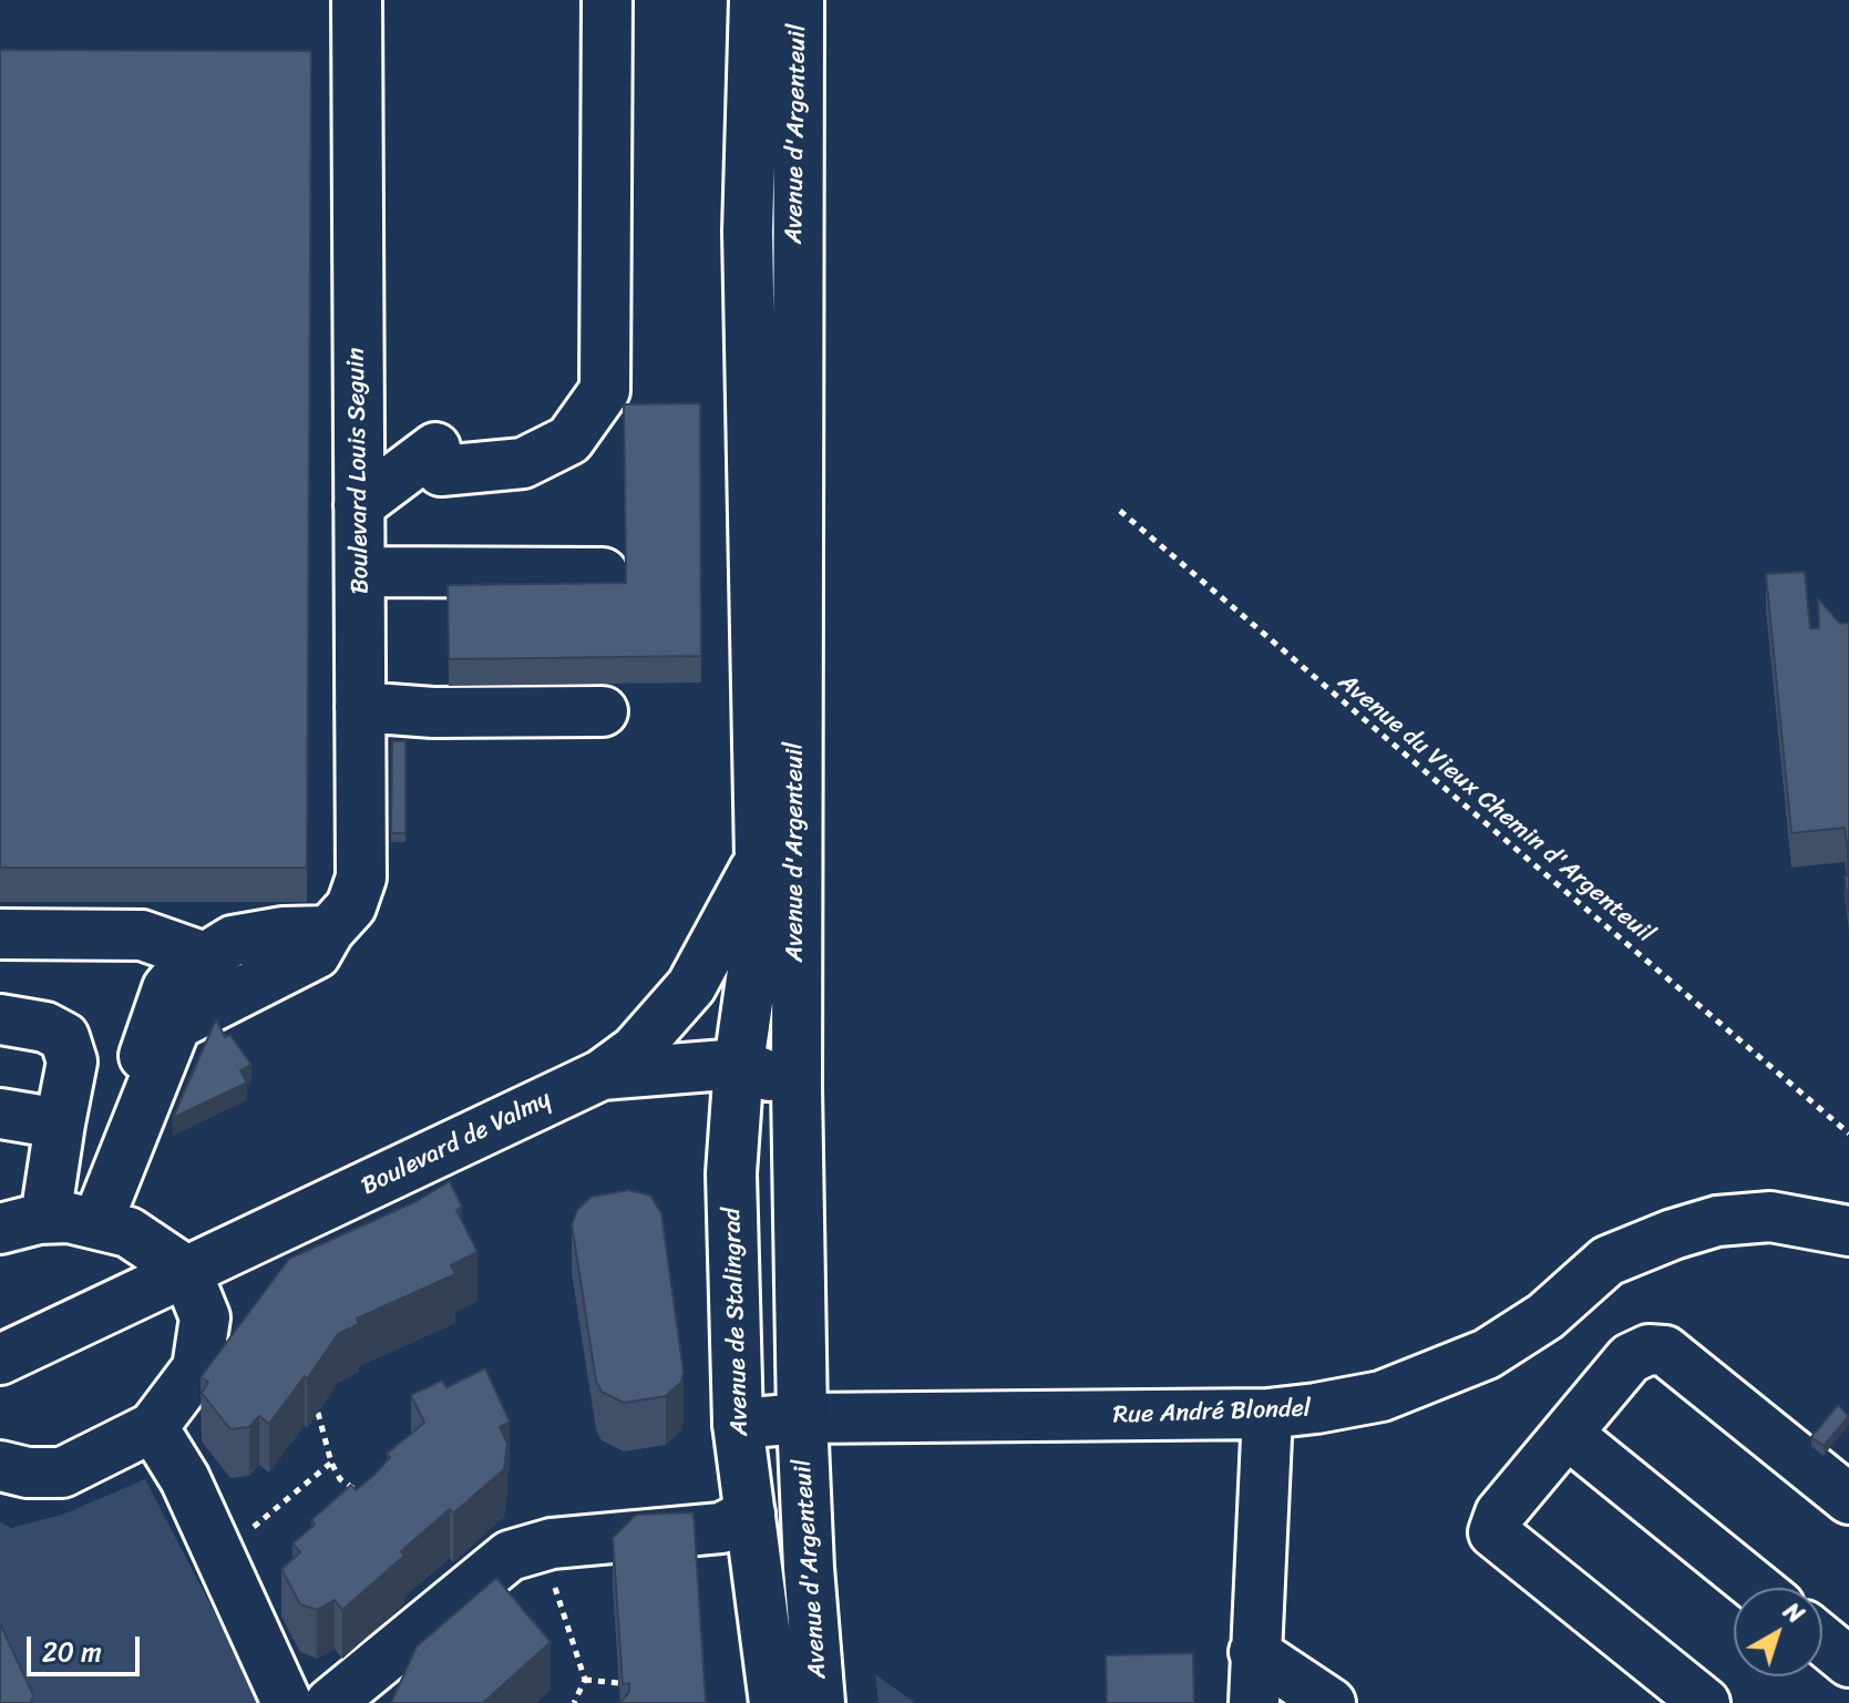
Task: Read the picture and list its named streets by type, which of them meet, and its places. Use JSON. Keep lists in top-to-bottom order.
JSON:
{
  "streets": {
    "main road": [
      "Avenue d'Argenteuil",
      "Boulevard Louis Seguin",
      "Boulevard de Valmy",
      "Avenue de Stalingrad",
      "Rue André Blondel"
    ],
    "path": ["Avenue du Vieux Chemin d'Argenteuil"]
  },
  "crossings": [
    ["Avenue d'Argenteuil", "Boulevard de Valmy"],
    ["Avenue d'Argenteuil", "Avenue de Stalingrad"],
    ["Avenue d'Argenteuil", "Rue André Blondel"],
    ["Boulevard de Valmy", "Avenue de Stalingrad"],
    ["Avenue de Stalingrad", "Rue André Blondel"]
  ],
  "scale_bar": "20 m",
  "north": "top right"
}
